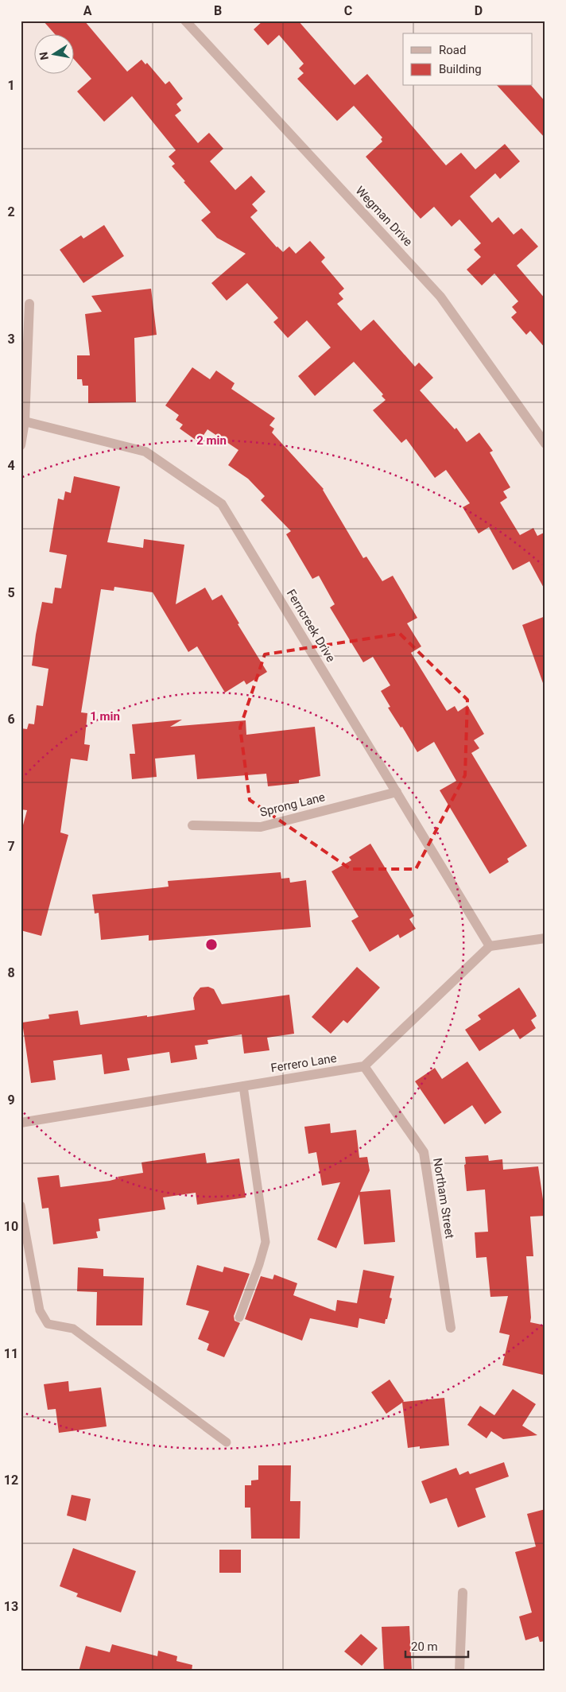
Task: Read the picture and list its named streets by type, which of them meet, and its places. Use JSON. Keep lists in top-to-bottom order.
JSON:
{
  "streets": {
    "street": [
      "Wegman Drive",
      "Ferncreek Drive",
      "Sprong Lane",
      "Ferrero Lane",
      "Northam Street"
    ]
  },
  "crossings": [
    ["Ferncreek Drive", "Sprong Lane"],
    ["Ferrero Lane", "Northam Street"]
  ],
  "legend": ["Road", "Building"],
  "scale_bar": "20 m",
  "north": "left",
  "grid": {
    "columns": [
      "A",
      "B",
      "C",
      "D"
    ],
    "rows": [
      "1",
      "2",
      "3",
      "4",
      "5",
      "6",
      "7",
      "8",
      "9",
      "10",
      "11",
      "12",
      "13"
    ]
  },
  "rings": ["2 min", "1 min"]
}
